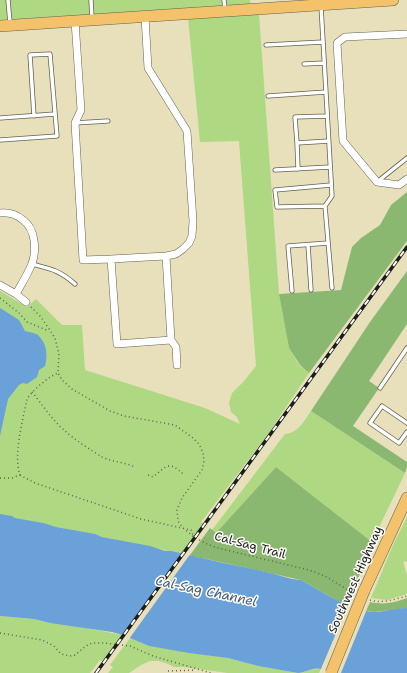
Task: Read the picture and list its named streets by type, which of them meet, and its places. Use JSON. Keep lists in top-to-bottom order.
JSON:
{
  "streets": {
    "main road": ["Southwest Highway"],
    "path": ["Cal-Sag Trail"]
  },
  "crossings": [
    ["Cal-Sag Trail", "Southwest Highway"]
  ],
  "water": ["Cal-Sag Channel"]
}
